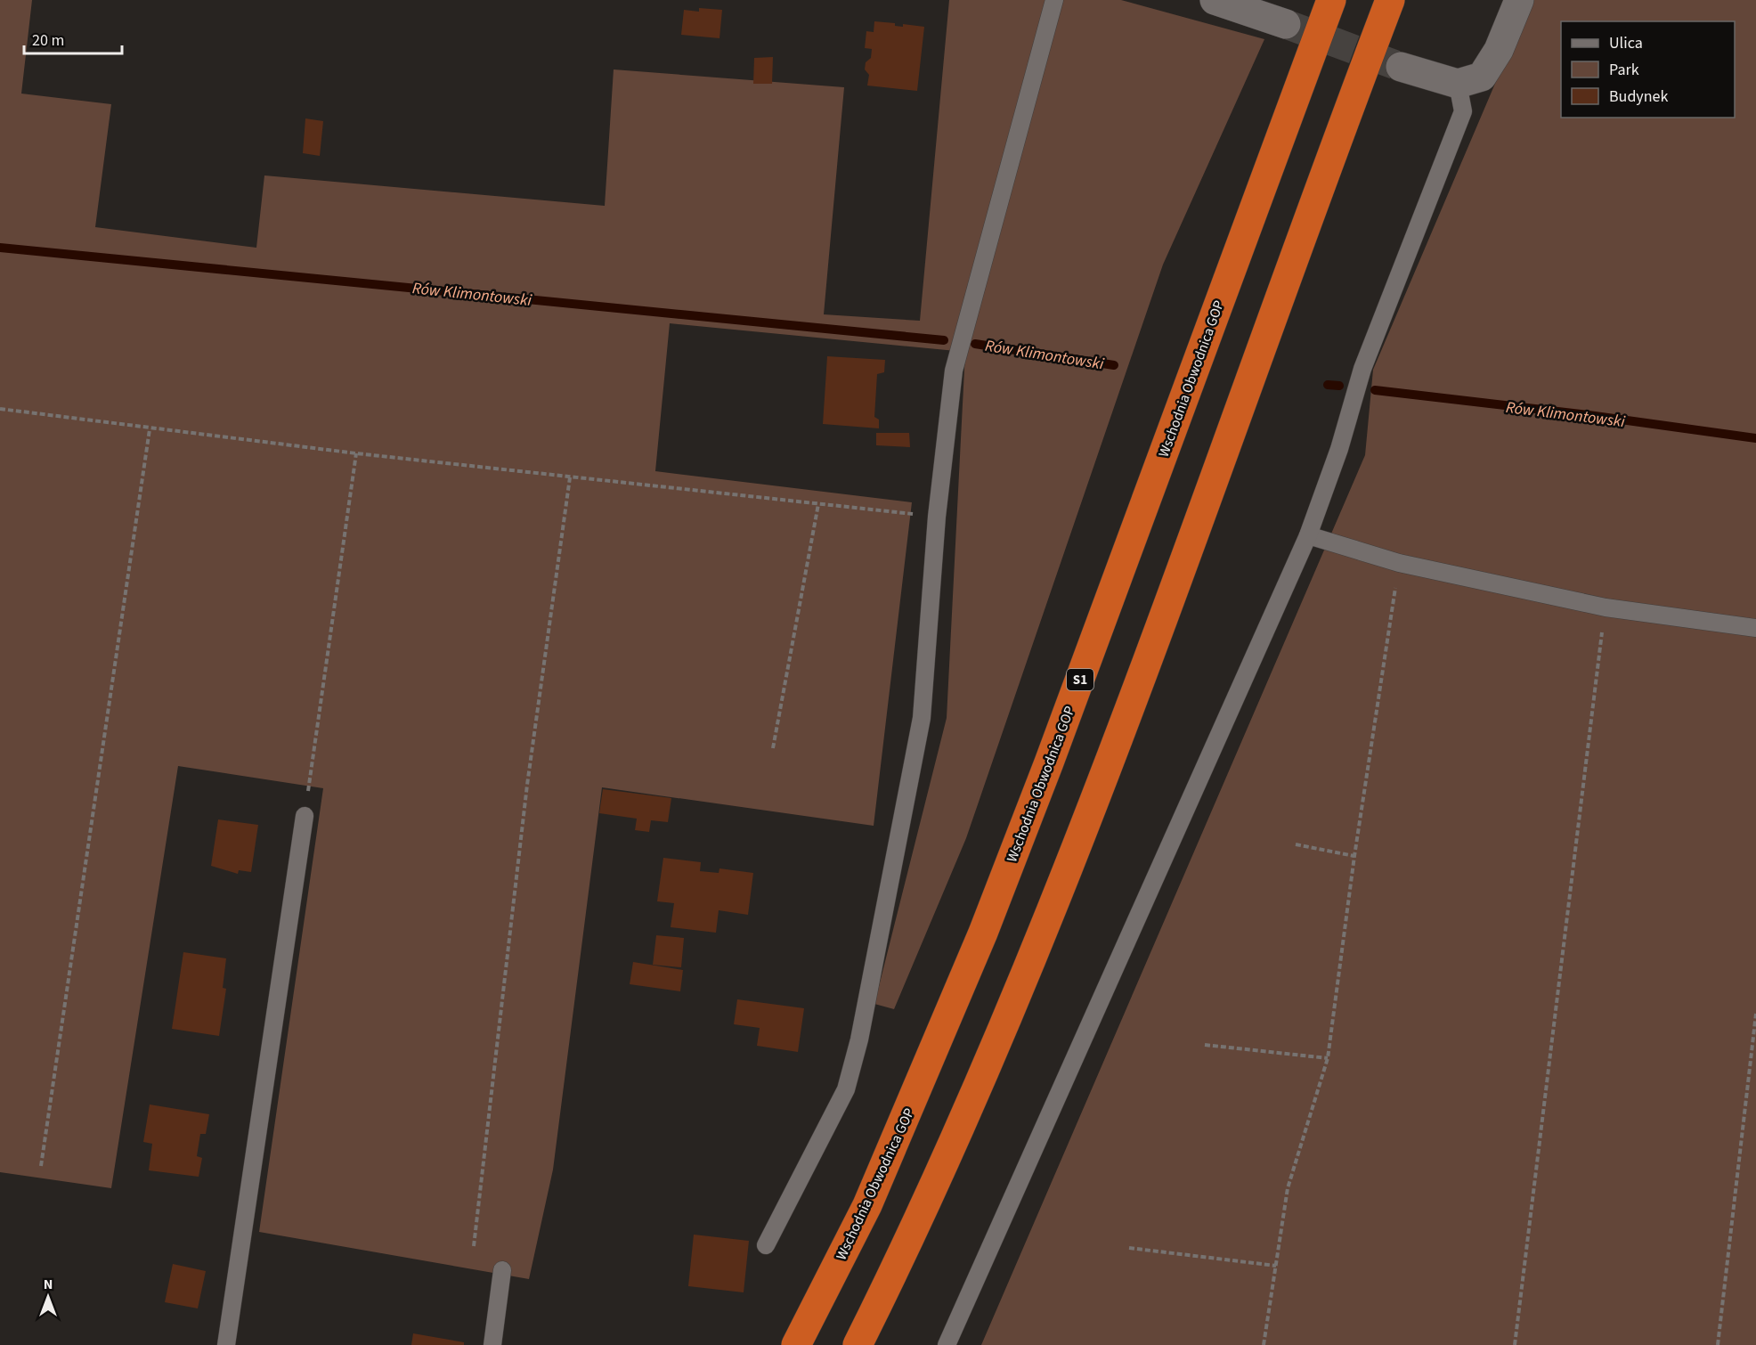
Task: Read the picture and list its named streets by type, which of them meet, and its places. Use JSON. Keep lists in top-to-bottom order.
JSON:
{
  "streets": {
    "highway": ["Wschodnia Obwodnica GOP", "S1"]
  },
  "water": ["Rów Klimontowski"],
  "legend": ["Ulica", "Park", "Budynek"],
  "scale_bar": "20 m",
  "north": "top"
}
